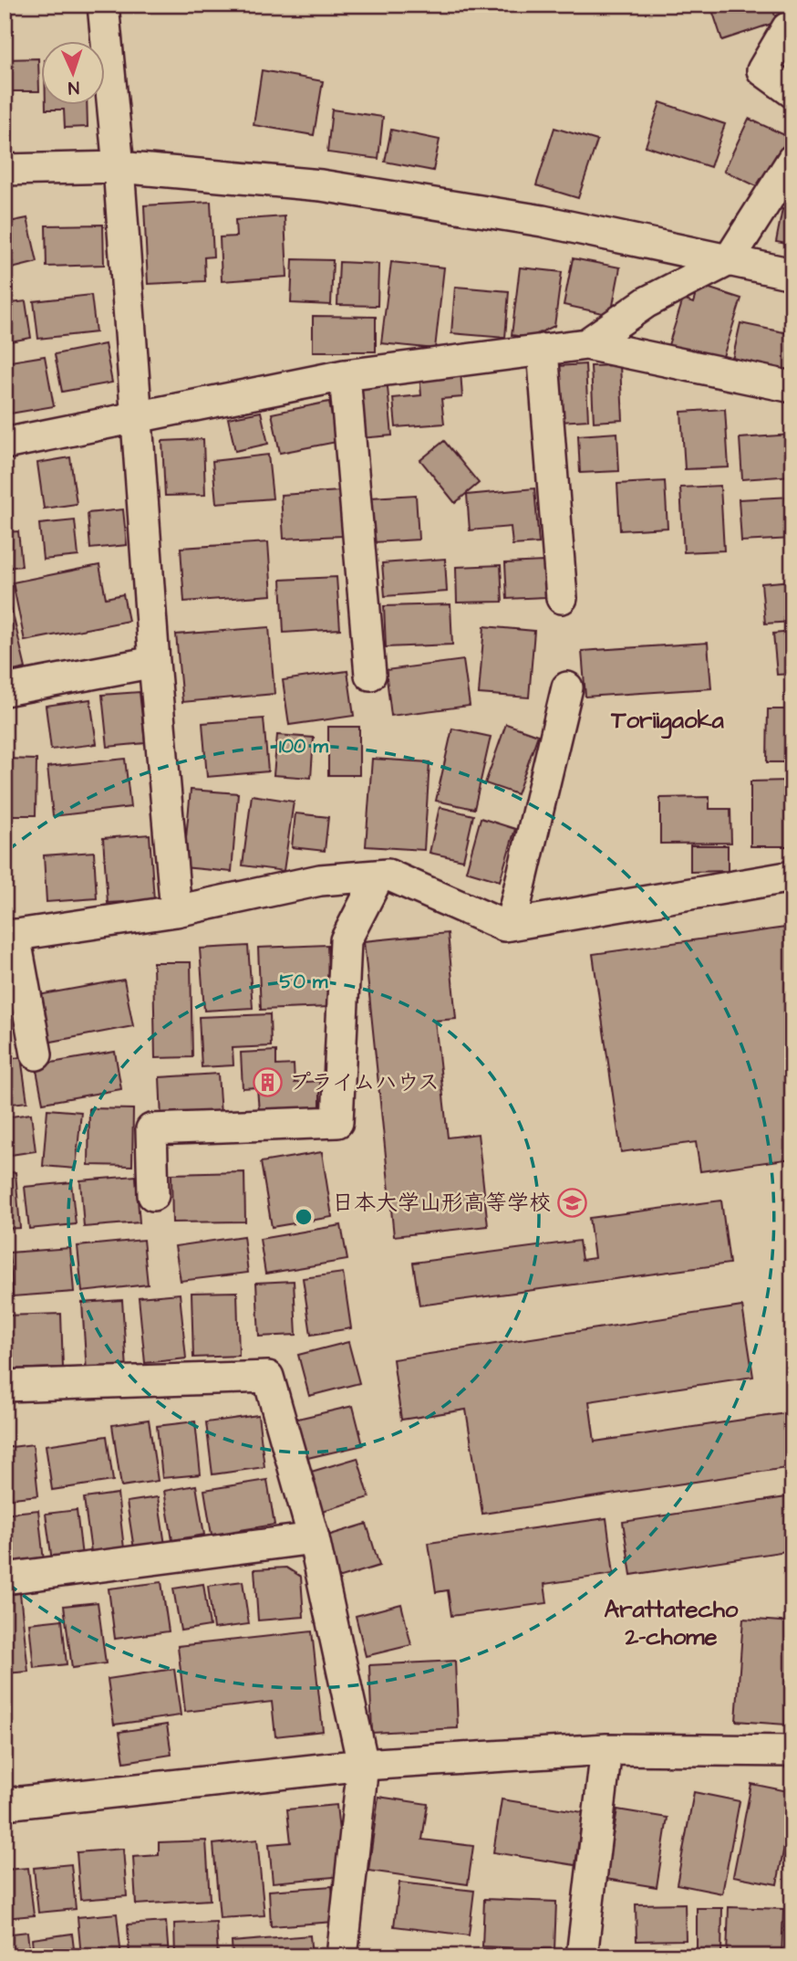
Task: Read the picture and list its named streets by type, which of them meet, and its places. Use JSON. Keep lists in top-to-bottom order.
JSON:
{
  "districts": ["Toriigaoka", "Arattatecho 2-chome"],
  "places": {
    "building": ["プライムハウス"],
    "school or university": ["日本大学山形高等学校"]
  },
  "north": "bottom",
  "rings": ["100 m", "50 m"]
}
